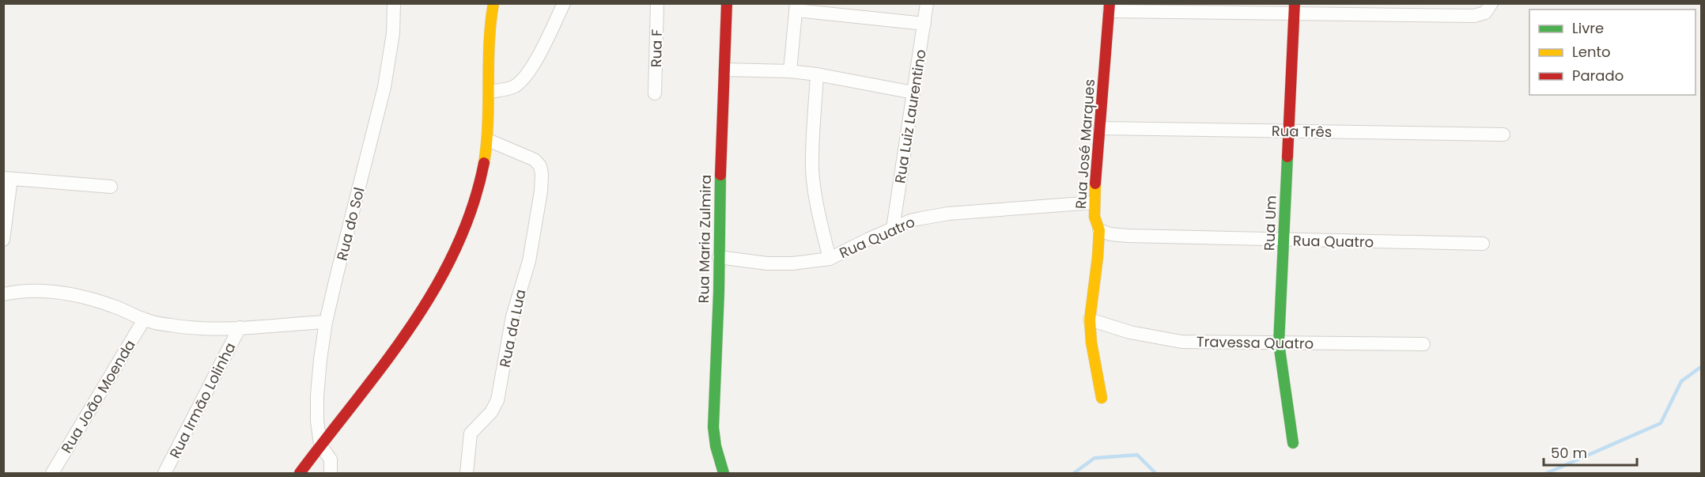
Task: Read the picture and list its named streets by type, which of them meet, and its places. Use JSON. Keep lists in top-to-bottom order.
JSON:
{
  "streets": {
    "street": [
      "Rua F",
      "Rua Luiz Laurentino",
      "Rua Três",
      "Rua José Marques",
      "Rua Um",
      "Rua do Sol",
      "Rua Quatro",
      "Rua Maria Zulmira",
      "Rua da Lua",
      "Travessa Quatro",
      "Rua João Moenda",
      "Rua Irmão Lolinha"
    ]
  },
  "crossings": [
    ["Rua Luiz Laurentino", "Rua Quatro"],
    ["Rua Três", "Rua José Marques"],
    ["Rua Três", "Rua Um"],
    ["Rua José Marques", "Rua Quatro"],
    ["Rua José Marques", "Travessa Quatro"],
    ["Rua Um", "Rua Quatro"],
    ["Rua Um", "Travessa Quatro"],
    ["Rua Quatro", "Rua Maria Zulmira"]
  ],
  "legend": ["Livre", "Lento", "Parado"],
  "scale_bar": "50 m"
}
